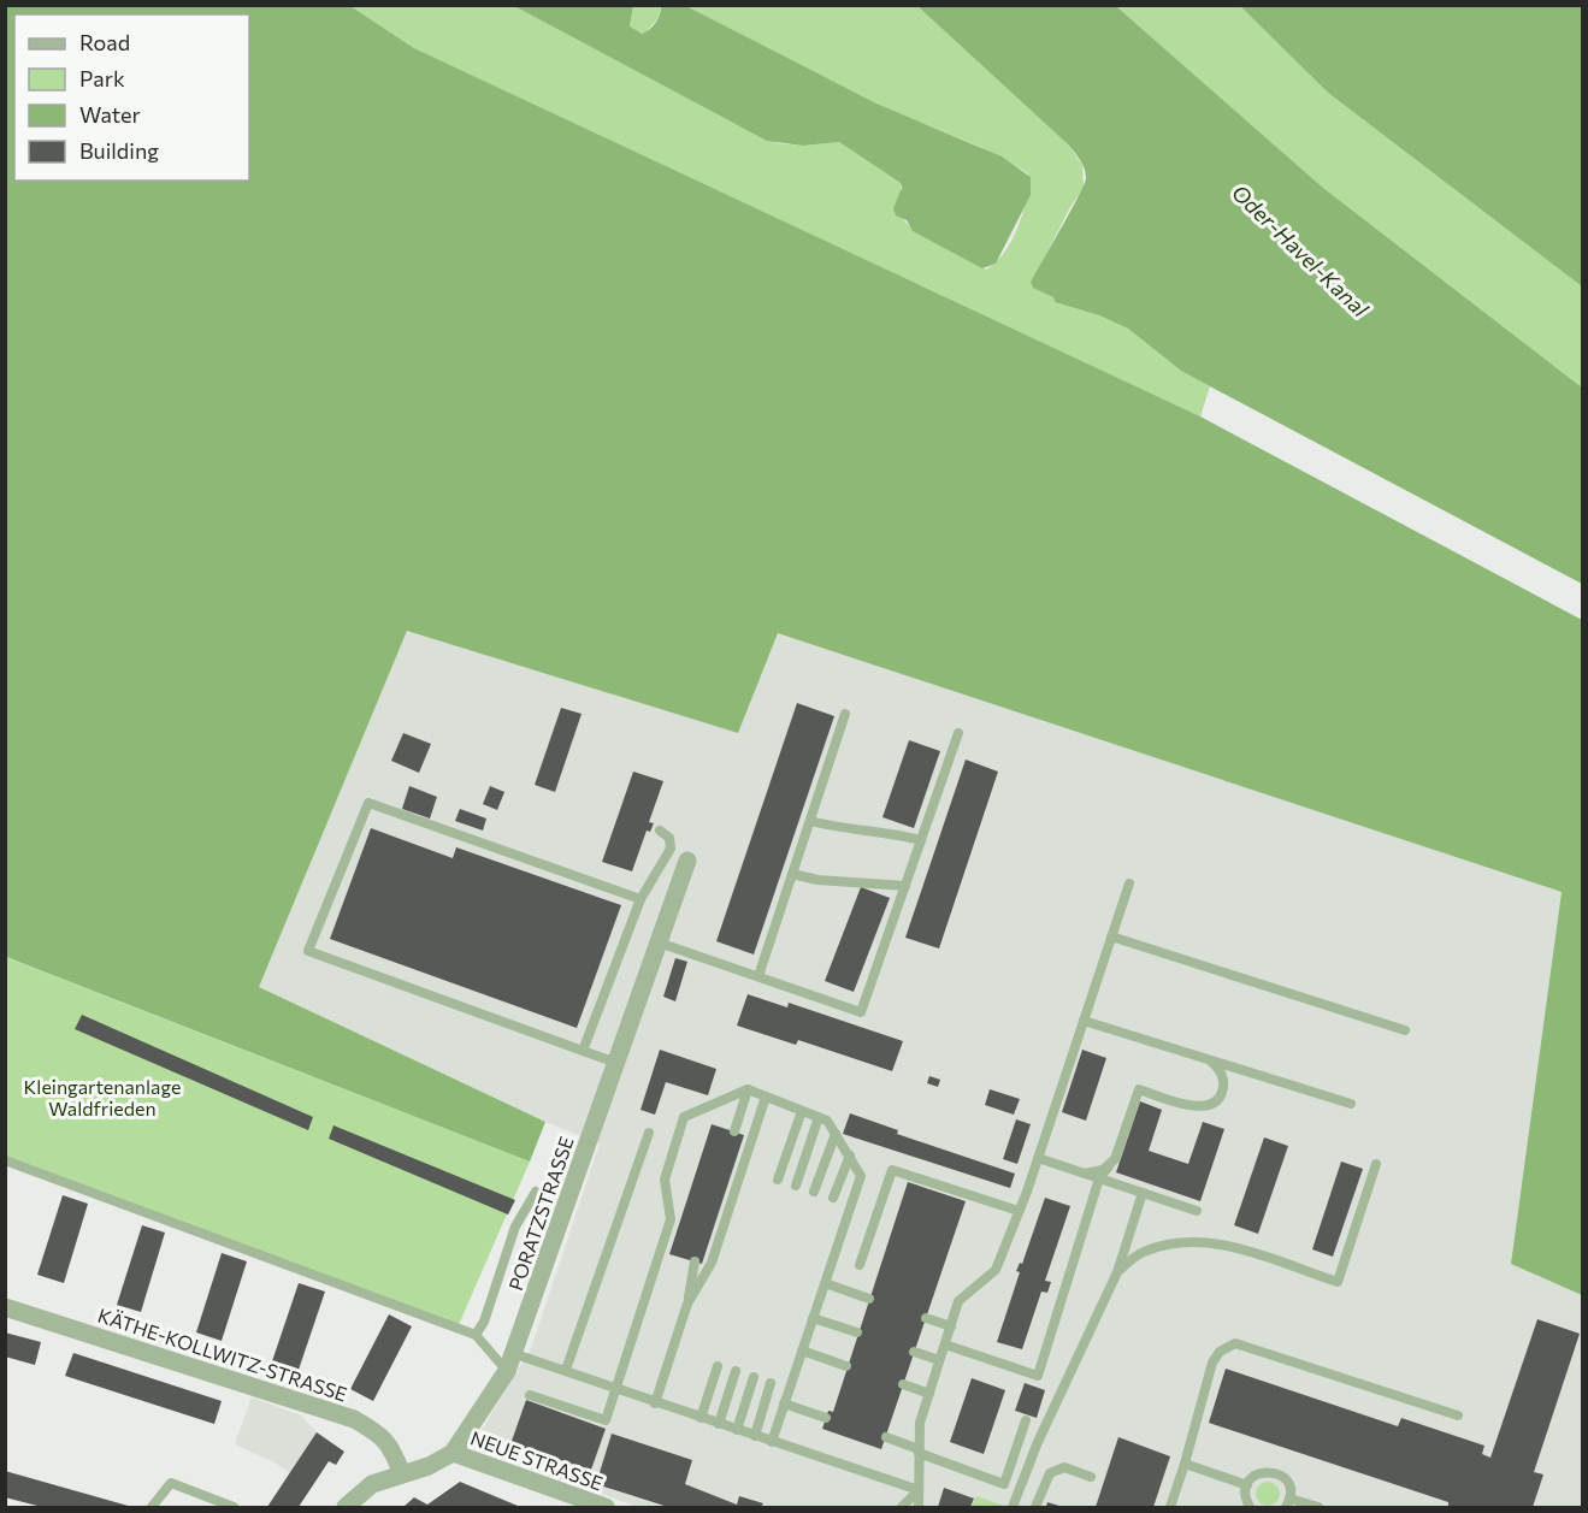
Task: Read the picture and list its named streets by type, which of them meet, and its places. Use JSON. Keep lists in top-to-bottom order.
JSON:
{
  "streets": {
    "street": ["PORATZSTRASSE", "KÄTHE-KOLLWITZ-STRASSE", "NEUE STRASSE"]
  },
  "crossings": [
    ["PORATZSTRASSE", "NEUE STRASSE"]
  ],
  "water": ["Oder-Havel-Kanal"],
  "parks": ["Kleingartenanlage Waldfrieden"],
  "legend": [
    "Road",
    "Park",
    "Water",
    "Building"
  ]
}
